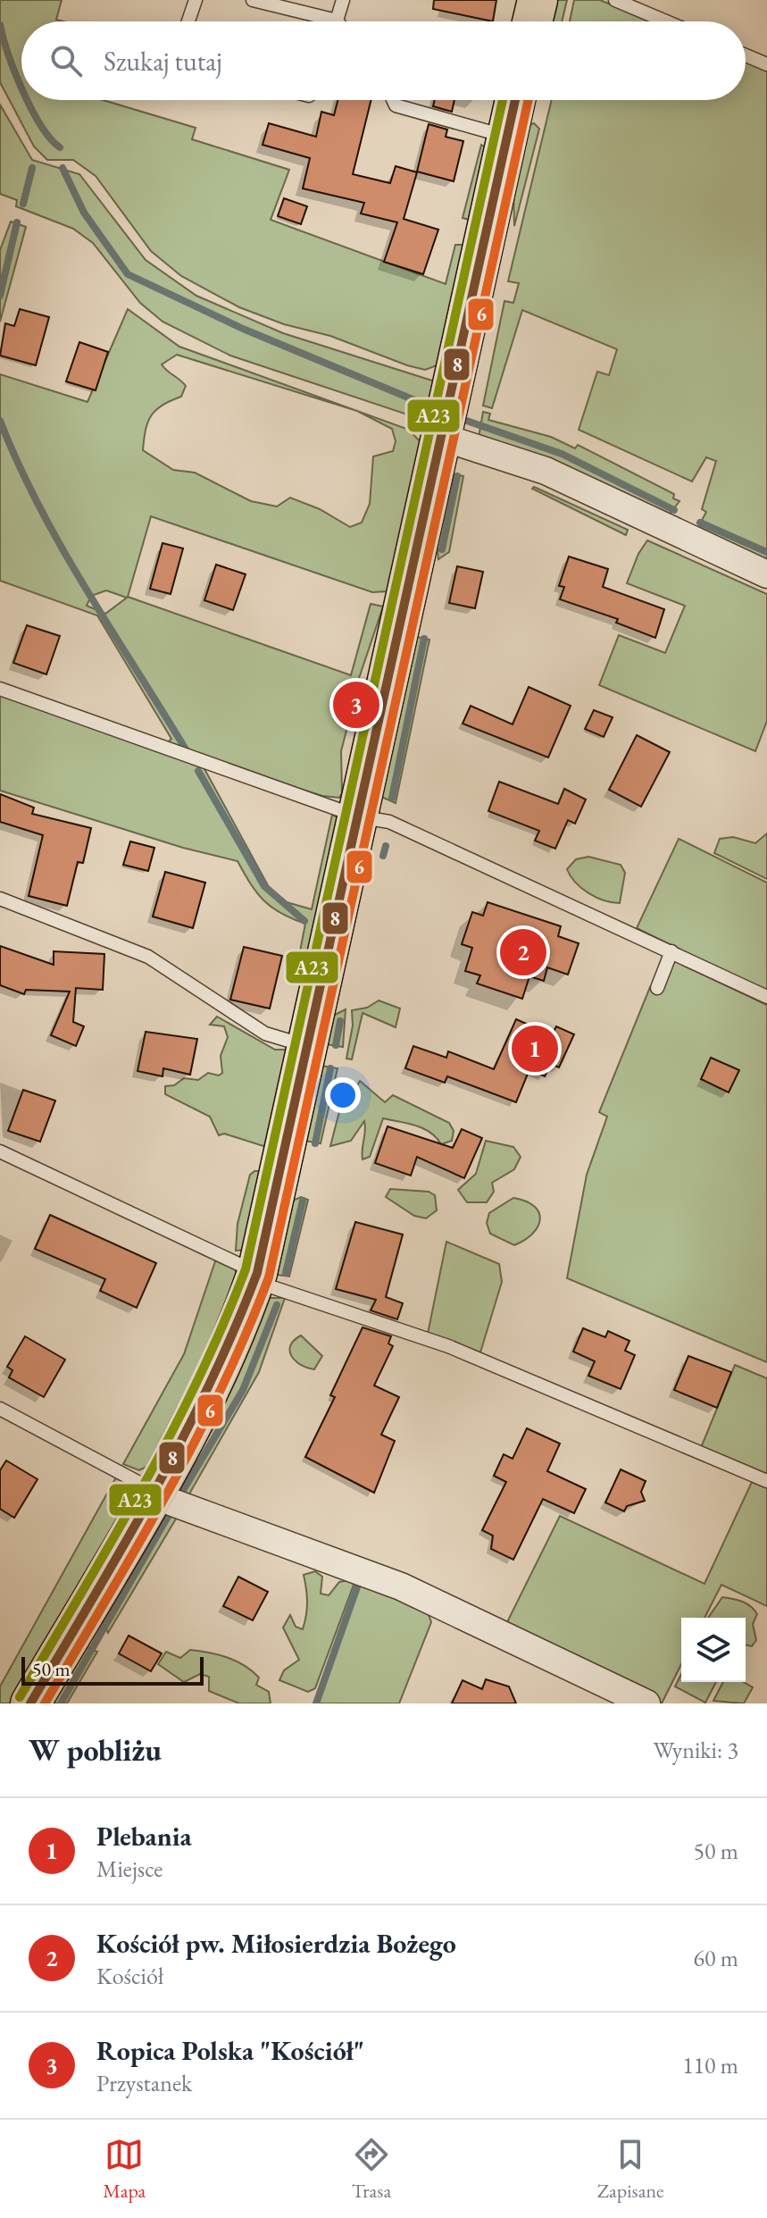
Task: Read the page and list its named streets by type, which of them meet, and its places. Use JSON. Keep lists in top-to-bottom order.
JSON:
{
  "lines": ["transit line 8", "transit line 6", "transit line A23"],
  "scale_bar": "50 m",
  "page": {
    "search": "Szukaj tutaj",
    "pins": ["3", "2", "1"],
    "scale": "50 m",
    "heading": ["W pobliżu", "Wyniki: 3"],
    "list": [
      {
        "mark": "1",
        "name": "Plebania",
        "note": "Miejsce",
        "value": "50 m"
      },
      {
        "mark": "2",
        "name": "Kościół pw. Miłosierdzia Bożego",
        "note": "Kościół",
        "value": "60 m"
      },
      {
        "mark": "3",
        "name": "Ropica Polska \"Kościół\"",
        "note": "Przystanek",
        "value": "110 m"
      }
    ],
    "nav": ["Mapa", "Trasa", "Zapisane"]
  }
}
